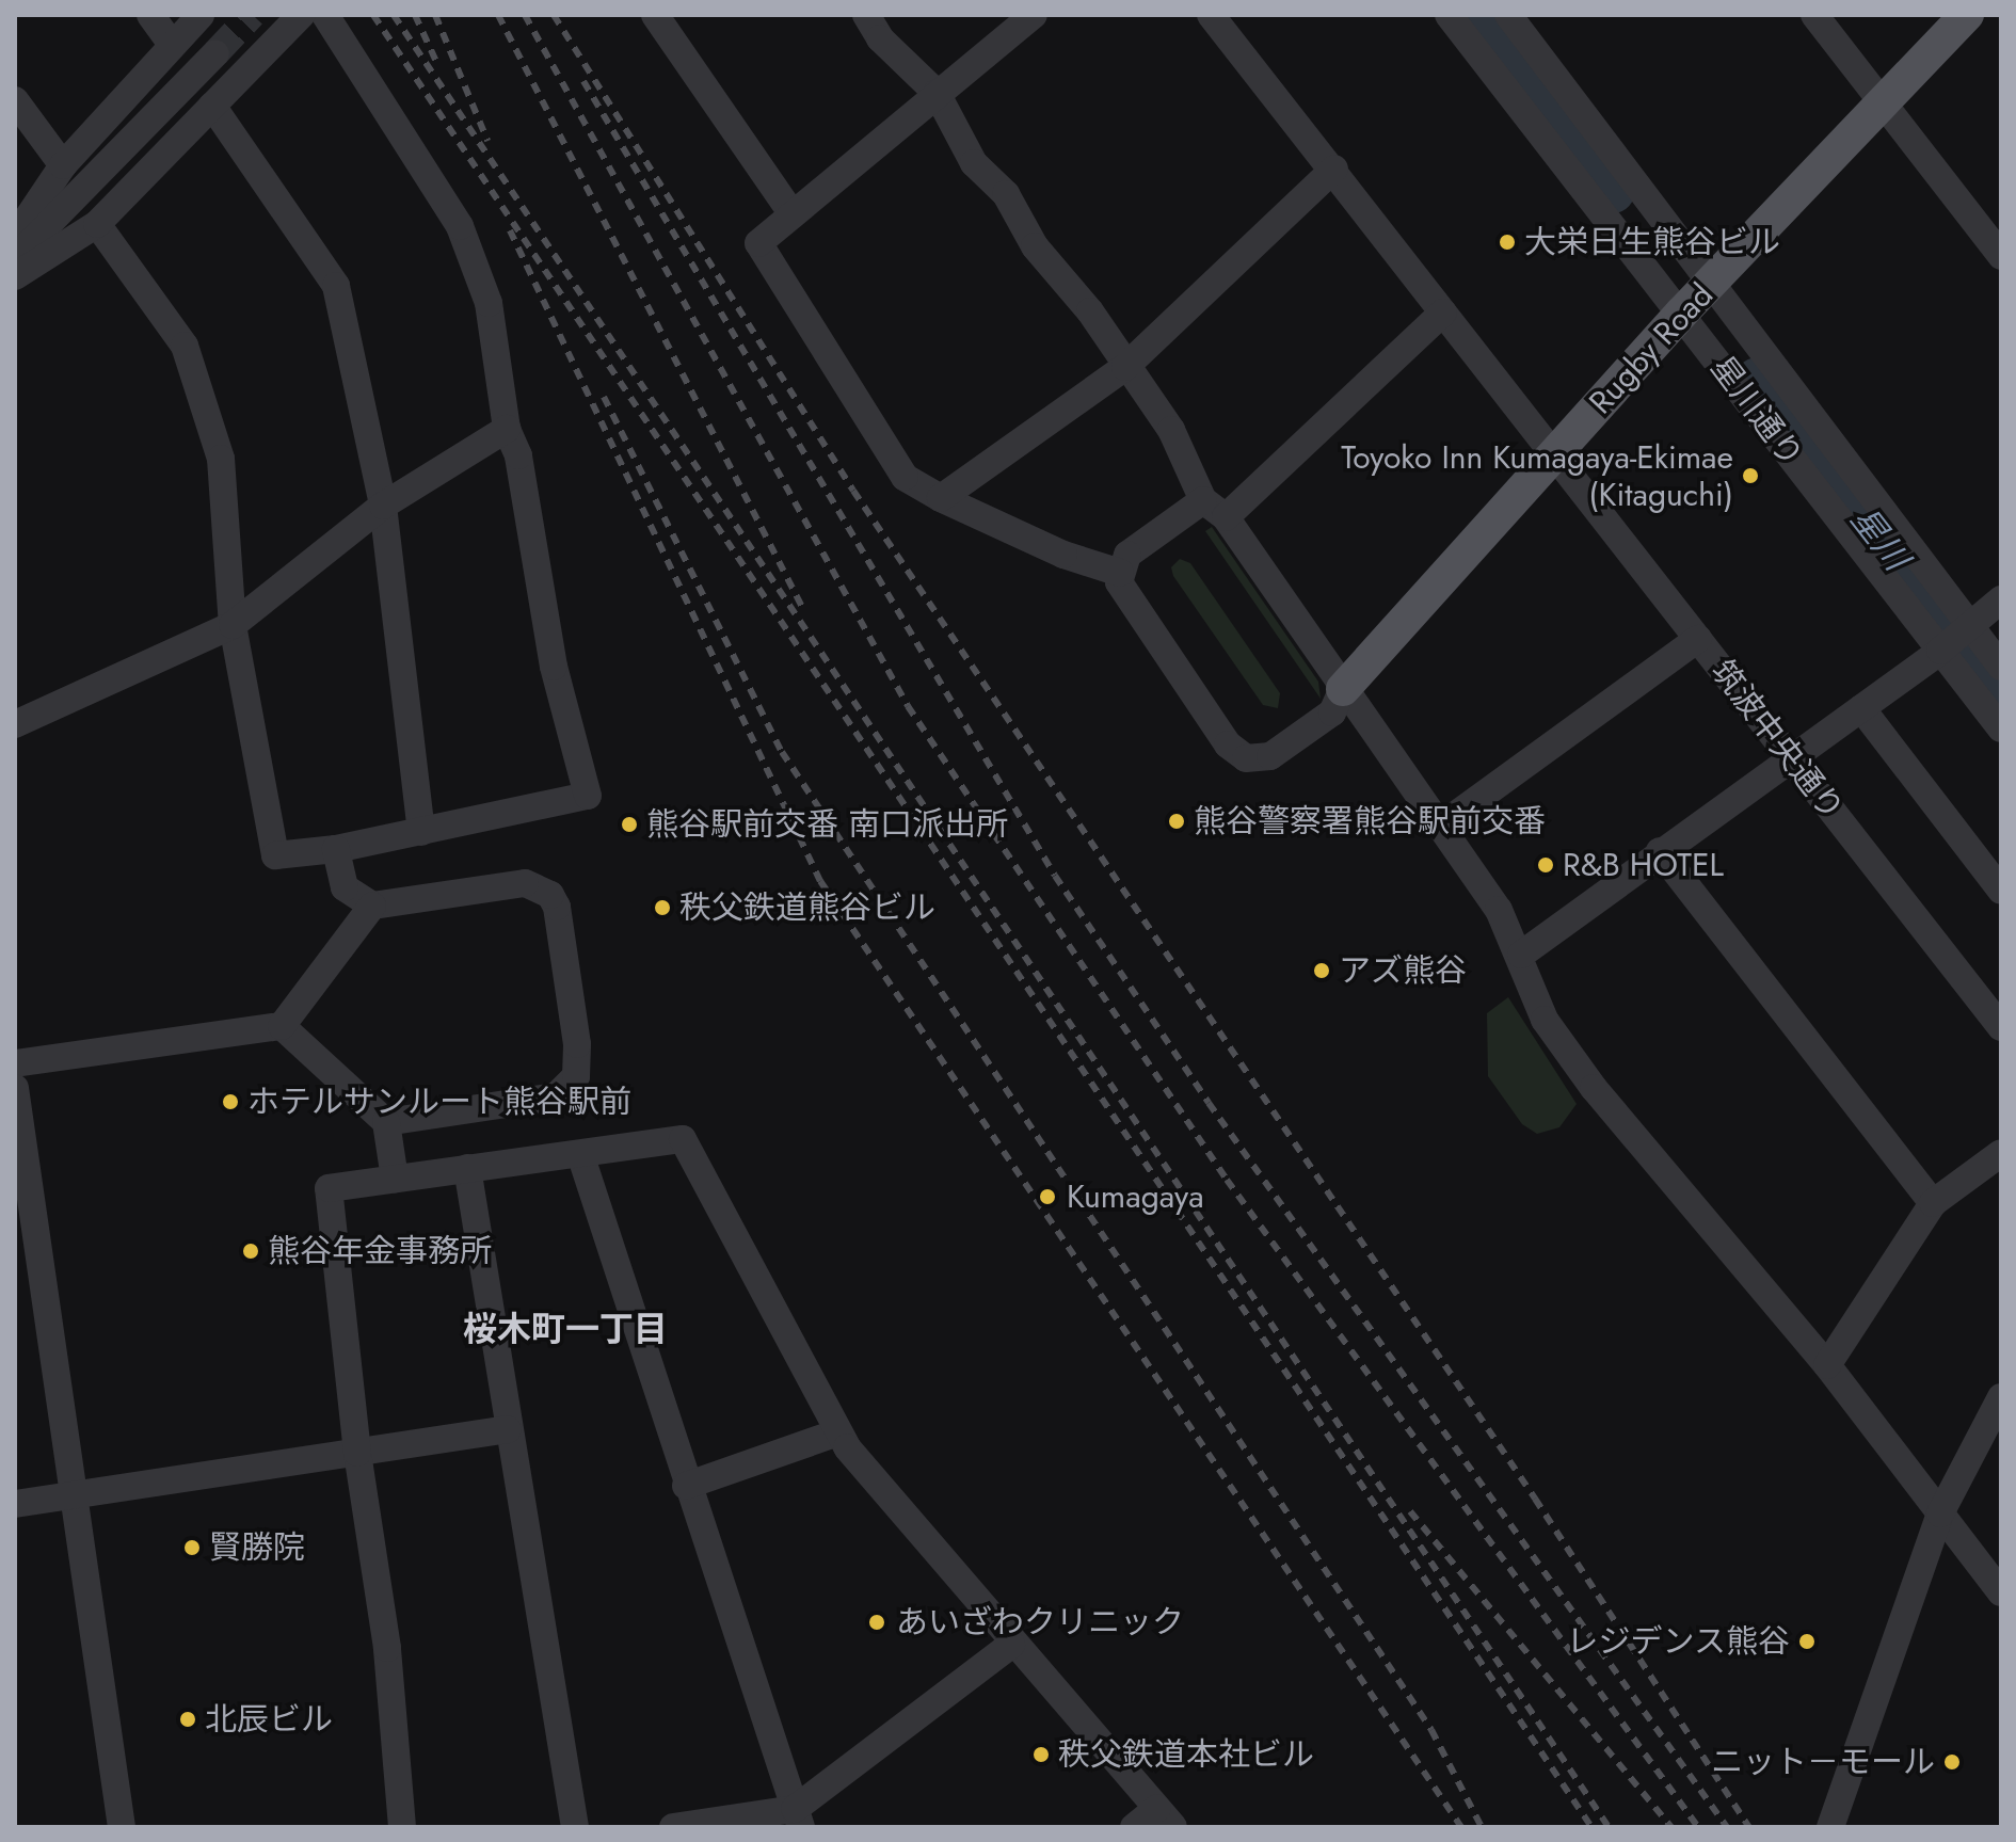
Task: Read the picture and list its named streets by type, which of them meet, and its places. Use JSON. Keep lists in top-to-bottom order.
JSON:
{
  "streets": {
    "main road": ["Rugby Road"],
    "street": ["星川通り", "筑波中央通り"]
  },
  "crossings": [
    ["Rugby Road", "星川通り"],
    ["Rugby Road", "筑波中央通り"]
  ],
  "districts": ["桜木町一丁目"],
  "water": ["星川"],
  "places": [
    "大栄日生熊谷ビル",
    "Toyoko Inn Kumagaya-Ekimae (Kitaguchi)",
    "熊谷警察署熊谷駅前交番",
    "熊谷駅前交番 南口派出所",
    "R&B HOTEL",
    "秩父鉄道熊谷ビル",
    "アズ熊谷",
    "ホテルサンルート熊谷駅前",
    "Kumagaya",
    "熊谷年金事務所",
    "賢勝院",
    "あいざわクリニック",
    "レジデンス熊谷",
    "北辰ビル",
    "秩父鉄道本社ビル",
    "ニット－モール"
  ]
}
